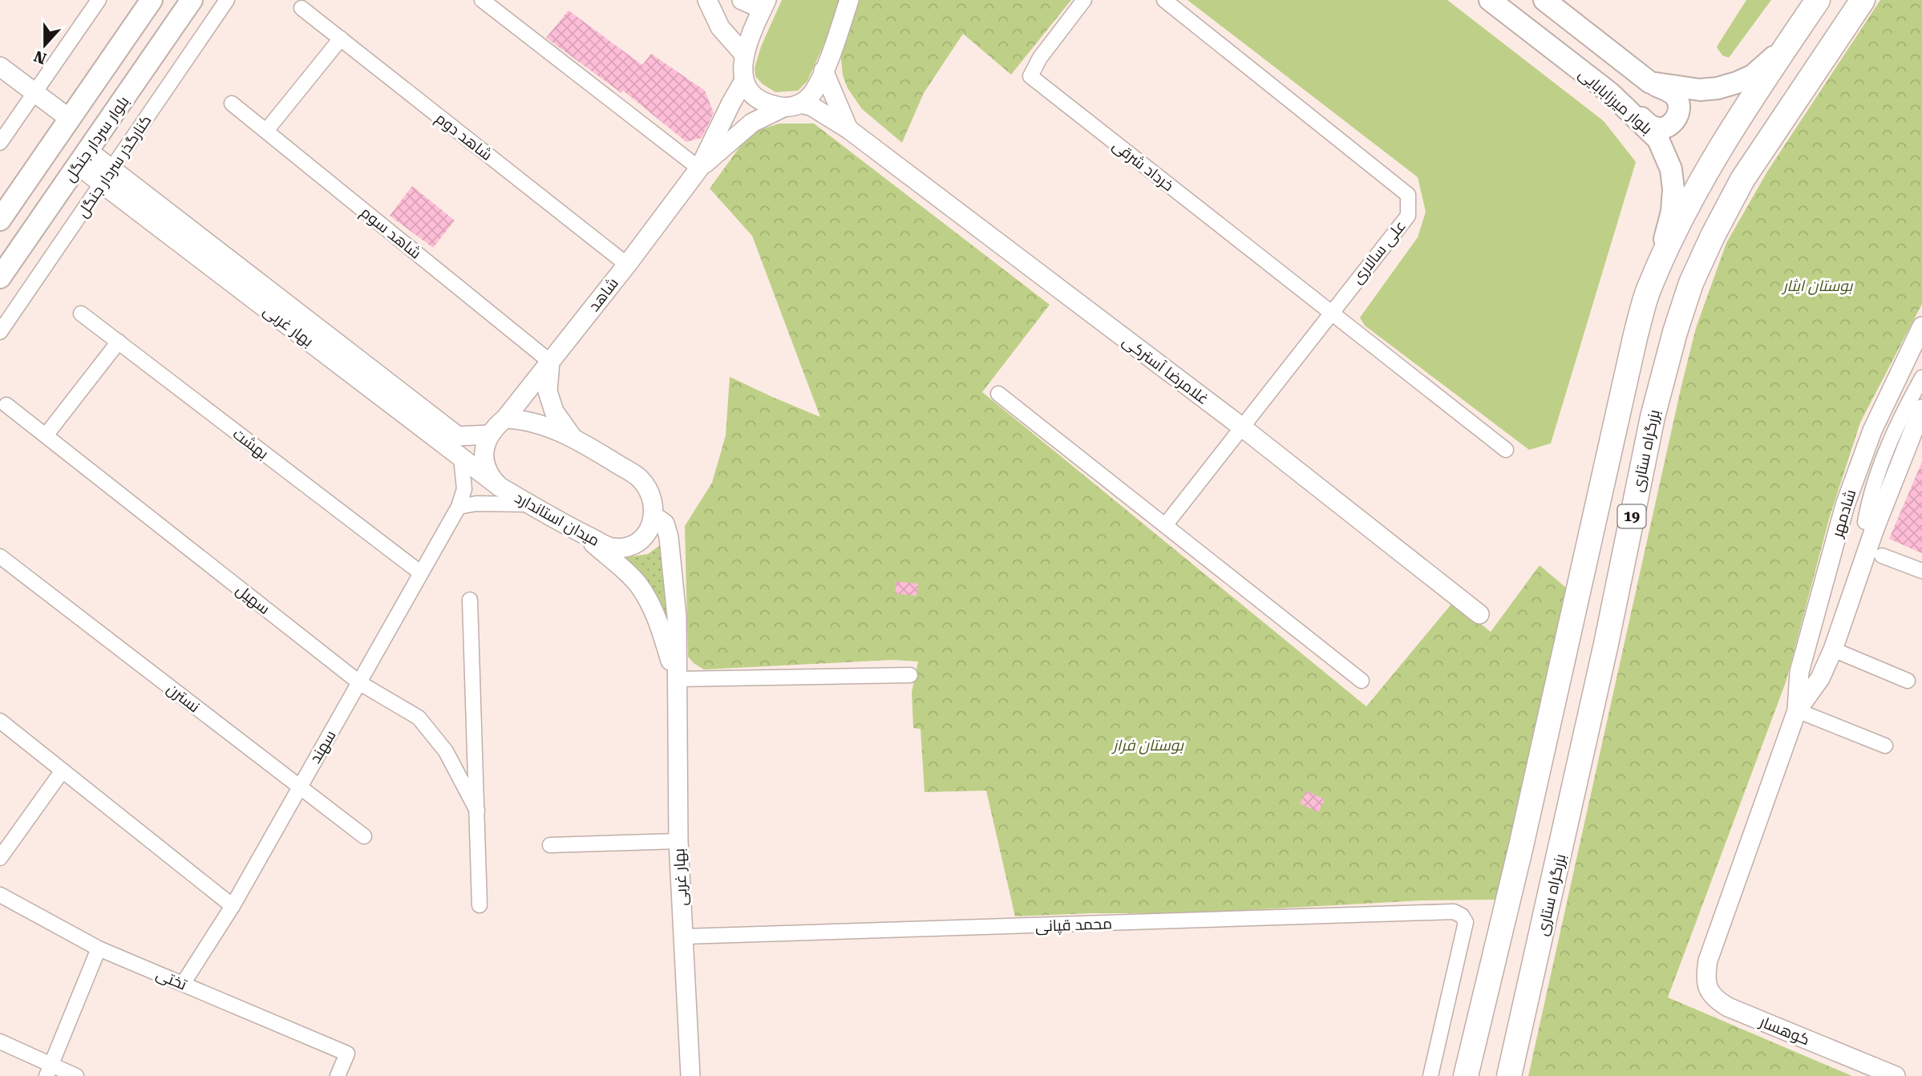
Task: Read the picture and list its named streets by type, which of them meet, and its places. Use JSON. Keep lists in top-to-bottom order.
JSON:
{
  "streets": {
    "highway": ["بزرگراه ستاری", "19"],
    "main road": ["بلوار میرزابابایی", "بلوار سردار جنگل"],
    "street": [
      "شاهد دوم",
      "خرداد شرقی",
      "کنارگذر سردار جنگل",
      "شاهد سوم",
      "علی سالاری",
      "شاهد",
      "بهار غربی",
      "غلامرضا آسترکی",
      "بهشت",
      "شادمهر",
      "میدان استاندارد",
      "سهیل",
      "نسترن",
      "سهند",
      "محمد قپانی",
      "تختی",
      "کوهسار"
    ]
  },
  "crossings": [
    ["بلوار میرزابابایی", "19"],
    ["شاهد دوم", "شاهد"],
    ["بلوار سردار جنگل", "بهار غربی"],
    ["خرداد شرقی", "علی سالاری"],
    ["کنارگذر سردار جنگل", "بهار غربی"],
    ["شاهد سوم", "شاهد"],
    ["علی سالاری", "غلامرضا آسترکی"],
    ["شاهد", "غلامرضا آسترکی"],
    ["بهار غربی", "میدان استاندارد"],
    ["بهار غربی", "محمد قپانی"],
    ["بهشت", "سهند"],
    ["شادمهر", "کوهسار"],
    ["سهیل", "سهند"],
    ["نسترن", "سهند"],
    ["سهند", "تختی"]
  ],
  "parks": ["بوستان ایثار", "بوستان فراز"],
  "north": "bottom"
}
